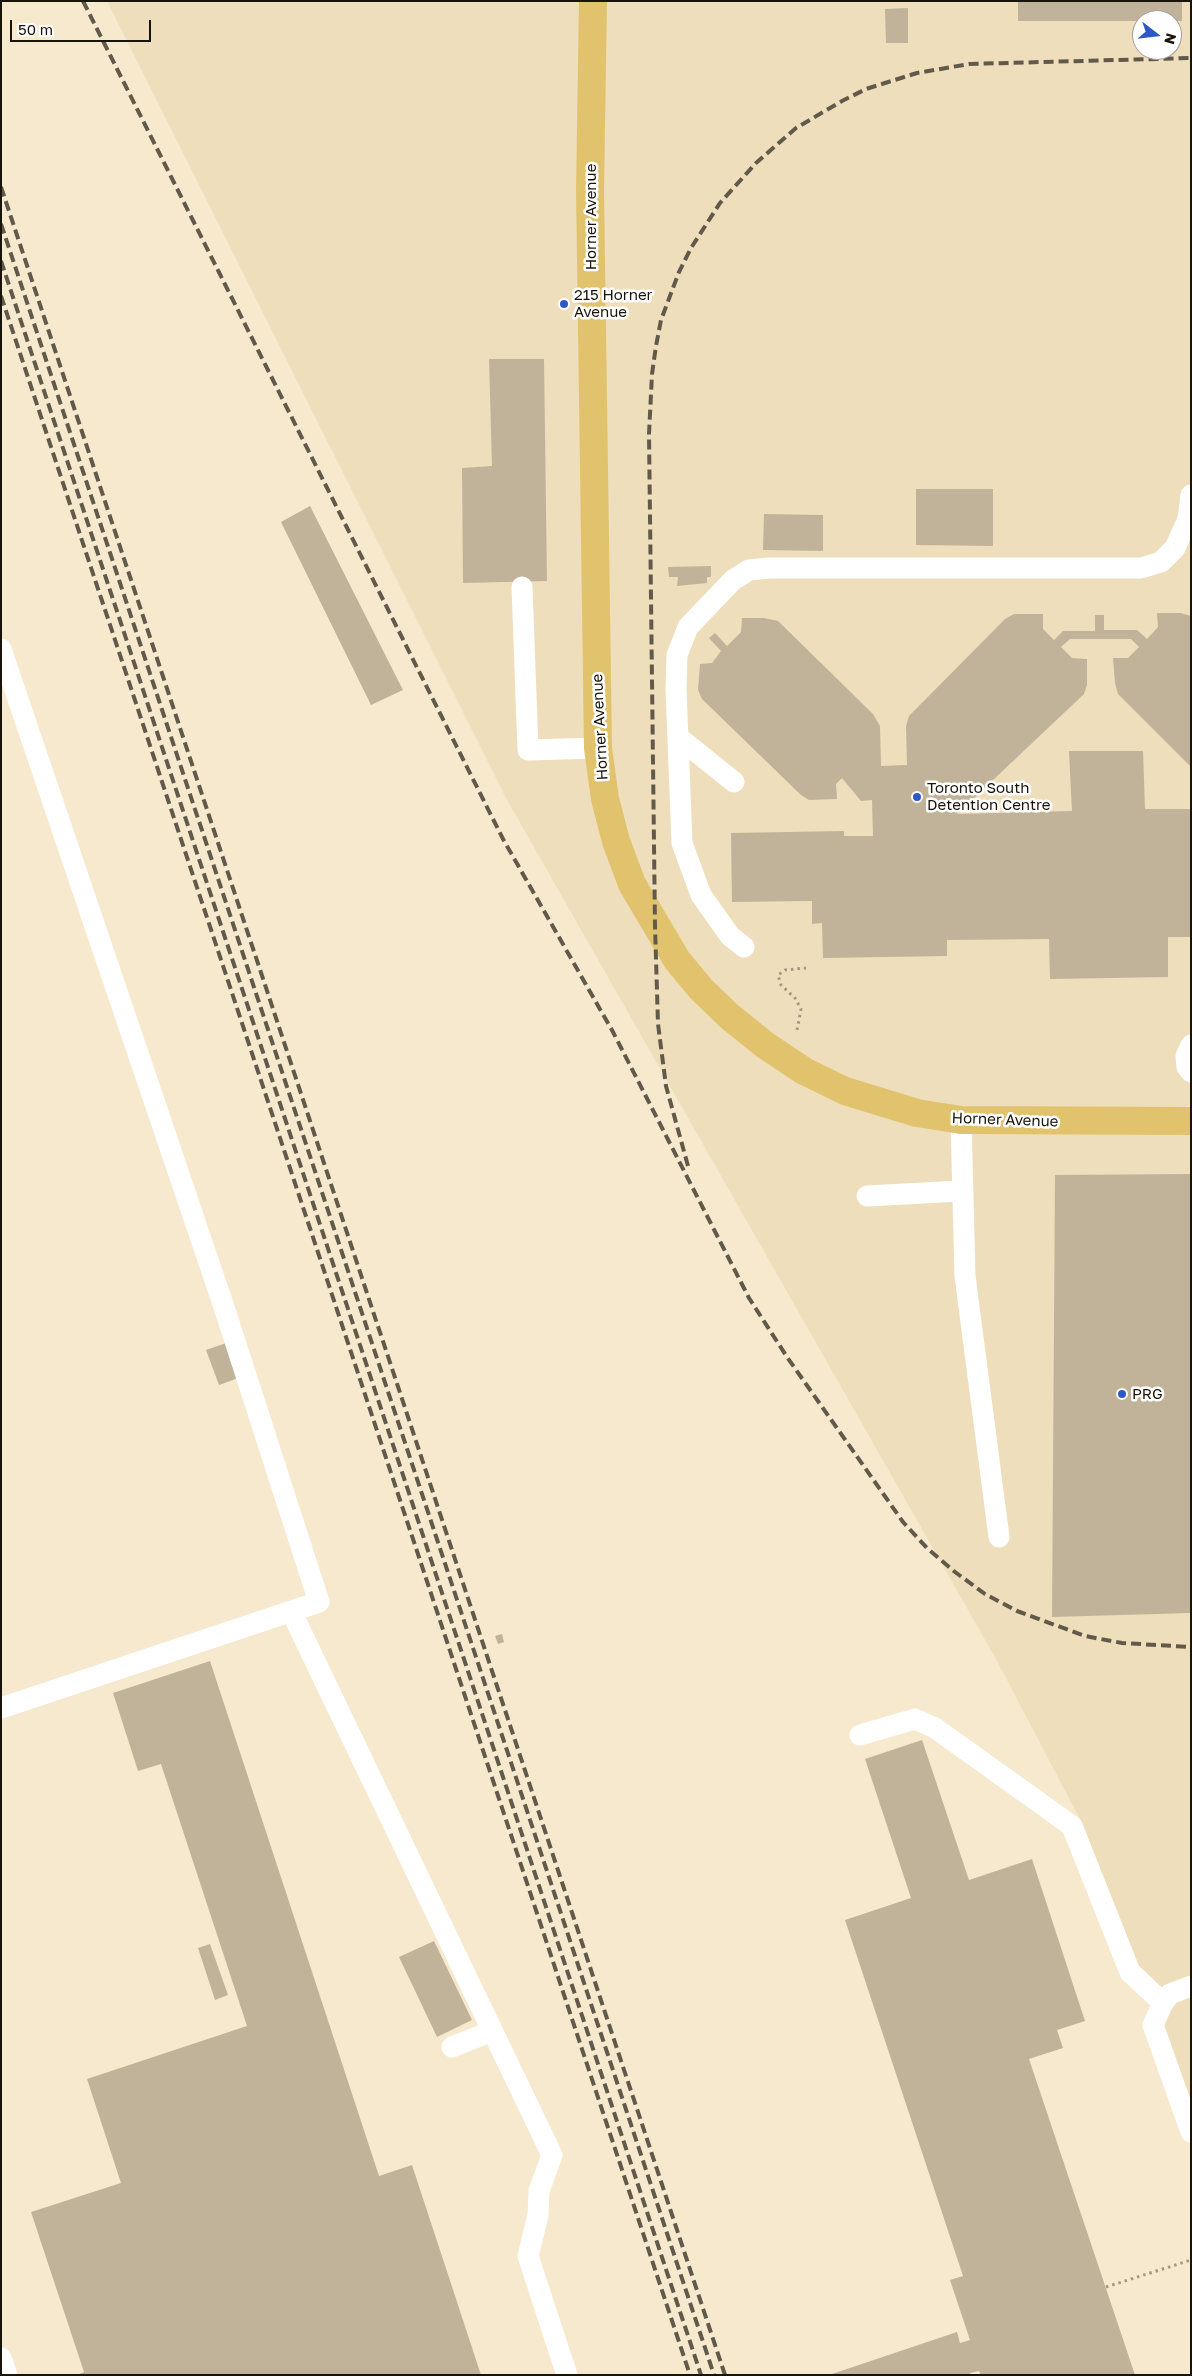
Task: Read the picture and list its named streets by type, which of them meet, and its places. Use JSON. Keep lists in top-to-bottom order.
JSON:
{
  "streets": {
    "main road": ["Horner Avenue"]
  },
  "places": ["215 Horner Avenue", "Toronto South Detention Centre", "PRG"],
  "scale_bar": "50 m",
  "north": "right"
}
